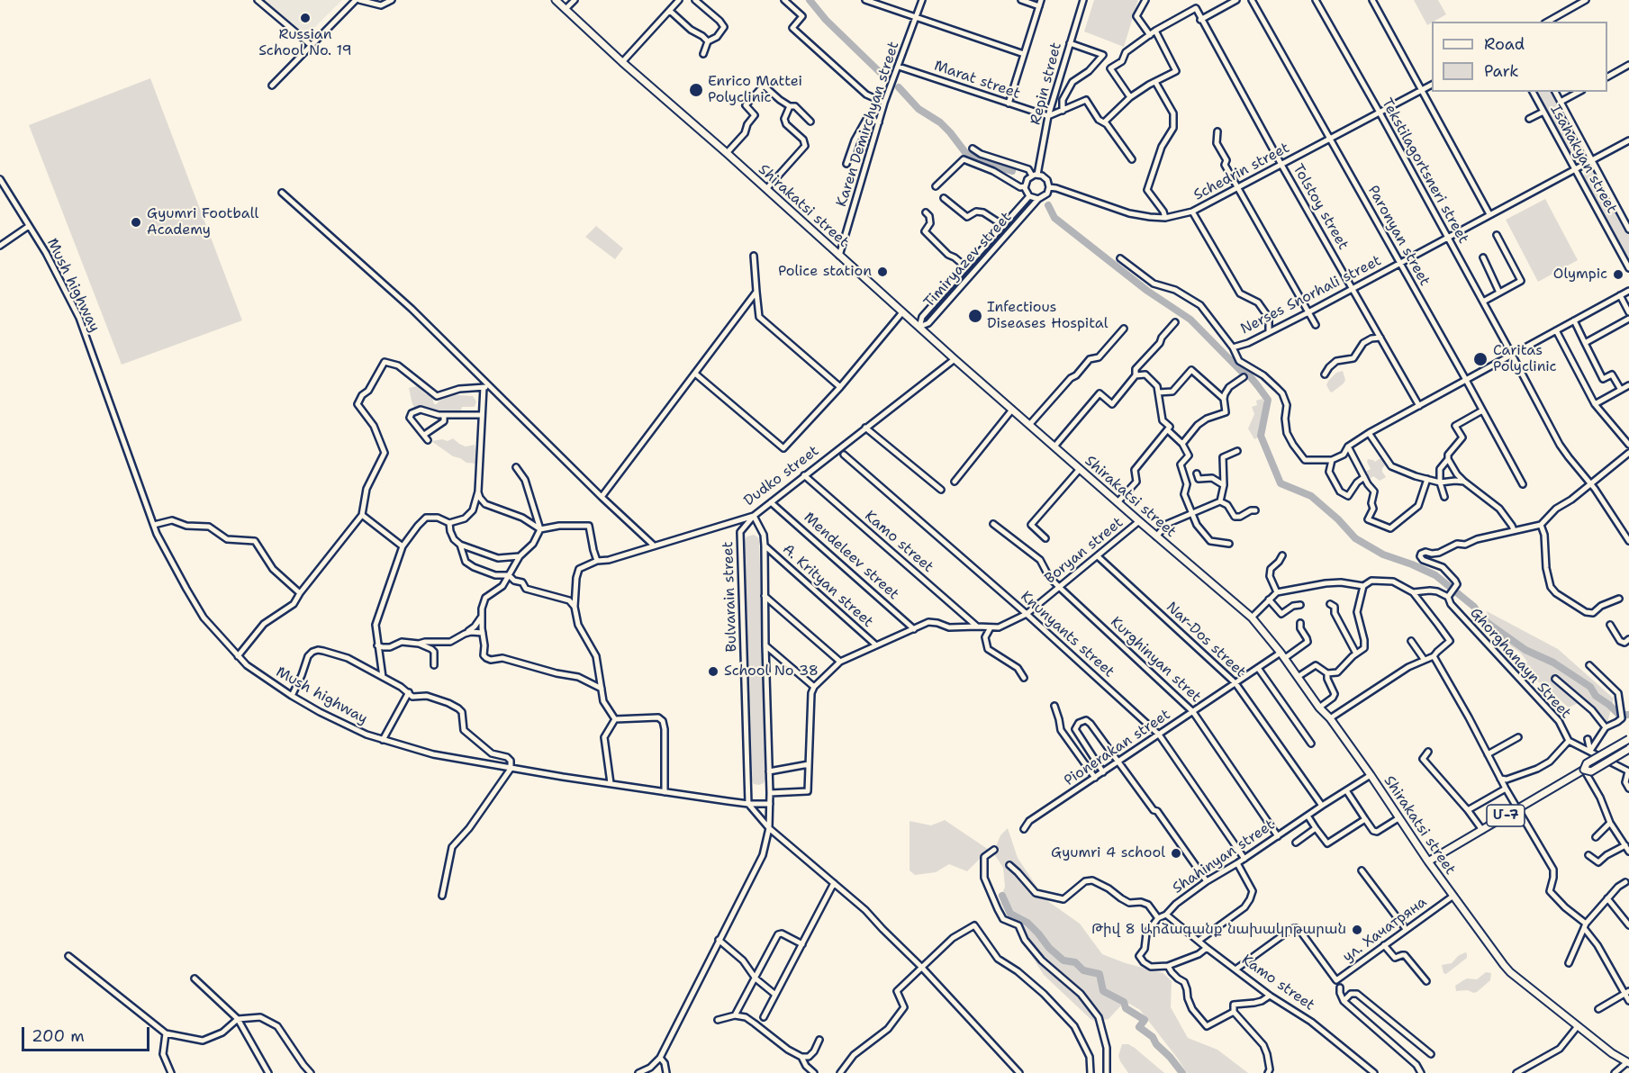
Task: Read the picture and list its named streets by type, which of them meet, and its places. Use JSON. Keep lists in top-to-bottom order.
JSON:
{
  "streets": {
    "main road": ["Shirakatsi street", "Մ-7"],
    "street": [
      "Marat street",
      "Repin street",
      "Karen Demirchyan street",
      "Isahakyan street",
      "Tekstilagortsneri street",
      "Schedrin street",
      "Tolstoy street",
      "Paronyan street",
      "Timiryazev street",
      "Mush highway",
      "Nerses Snorhali street",
      "Dudko street",
      "Kamo street",
      "Boryan street",
      "Mendeleev street",
      "A. Krityan street",
      "Bulvarain street",
      "Knunyants street",
      "Nar-Dos street",
      "Kurghinyan stret",
      "Ghorghanayn Street",
      "Pionerakan street",
      "Shahinyan street",
      "ул. Хачатряна"
    ]
  },
  "crossings": [
    ["Marat street", "Repin street"],
    ["Marat street", "Karen Demirchyan street"],
    ["Repin street", "Schedrin street"],
    ["Repin street", "Timiryazev street"],
    ["Karen Demirchyan street", "Shirakatsi street"],
    ["Isahakyan street", "Nerses Snorhali street"],
    ["Tekstilagortsneri street", "Schedrin street"],
    ["Tekstilagortsneri street", "Nerses Snorhali street"],
    ["Schedrin street", "Tolstoy street"],
    ["Schedrin street", "Paronyan street"],
    ["Schedrin street", "Timiryazev street"],
    ["Shirakatsi street", "Timiryazev street"],
    ["Shirakatsi street", "Dudko street"],
    ["Shirakatsi street", "Boryan street"],
    ["Shirakatsi street", "Pionerakan street"],
    ["Shirakatsi street", "Մ-7"],
    ["Shirakatsi street", "Shahinyan street"],
    ["Shirakatsi street", "ул. Хачатряна"],
    ["Tolstoy street", "Nerses Snorhali street"],
    ["Paronyan street", "Nerses Snorhali street"],
    ["Mush highway", "Bulvarain street"],
    ["Dudko street", "Kamo street"],
    ["Dudko street", "Mendeleev street"],
    ["Dudko street", "Bulvarain street"],
    ["Kamo street", "Boryan street"],
    ["Kamo street", "Shahinyan street"],
    ["Kamo street", "ул. Хачатряна"],
    ["Boryan street", "Mendeleev street"],
    ["Boryan street", "A. Krityan street"],
    ["Boryan street", "Knunyants street"],
    ["Boryan street", "Nar-Dos street"],
    ["Boryan street", "Kurghinyan stret"],
    ["Knunyants street", "Pionerakan street"],
    ["Knunyants street", "Shahinyan street"],
    ["Nar-Dos street", "Pionerakan street"],
    ["Nar-Dos street", "Shahinyan street"],
    ["Kurghinyan stret", "Pionerakan street"],
    ["Kurghinyan stret", "Shahinyan street"]
  ],
  "places": [
    "Russian School No. 19",
    "Enrico Mattei Polyclinic",
    "Gyumri Football Academy",
    "Police station",
    "Olympic",
    "Infectious Diseases Hospital",
    "Caritas Polyclinic",
    "School No 38",
    "Gyumri 4 school",
    "Թիվ 8 Արձագանք նախակրթարան"
  ],
  "legend": ["Road", "Park"],
  "scale_bar": "200 m"
}
